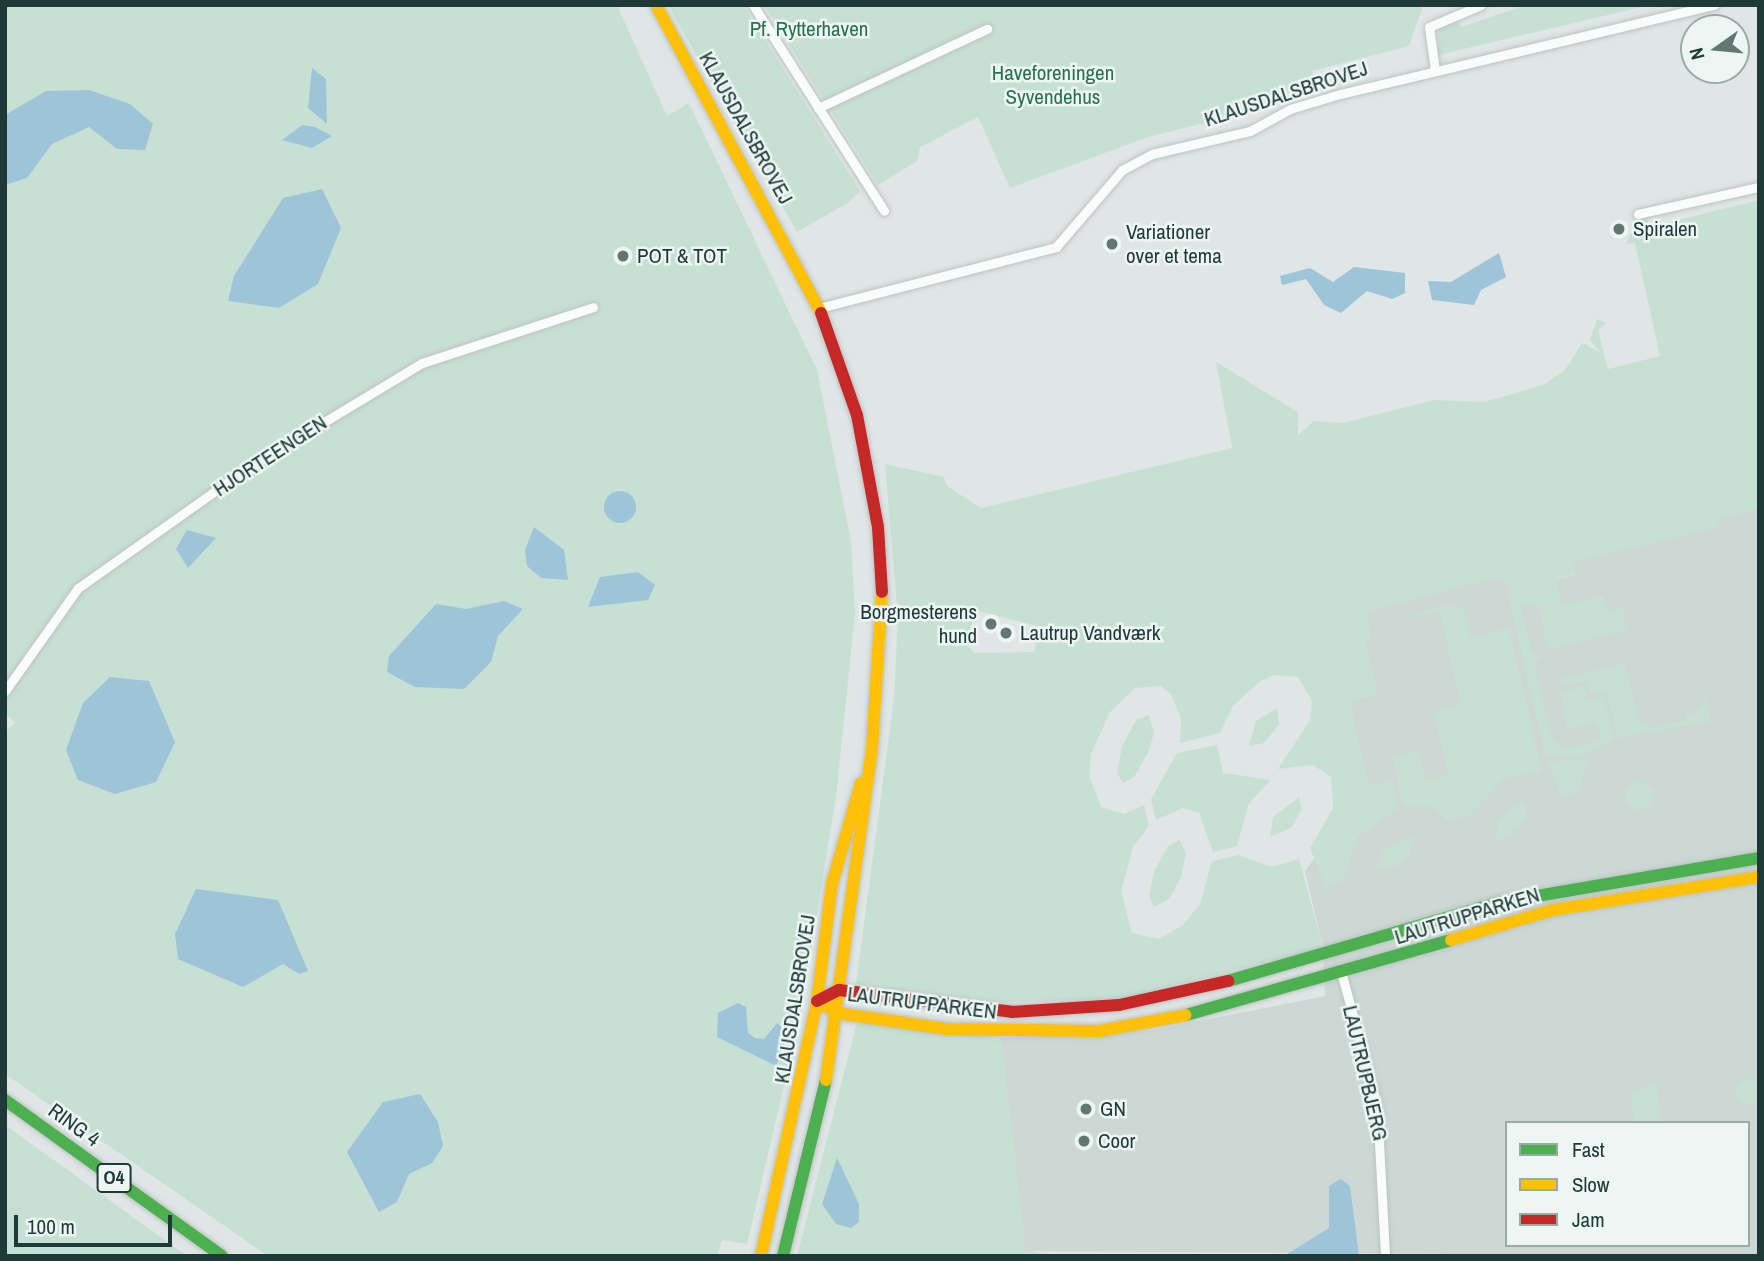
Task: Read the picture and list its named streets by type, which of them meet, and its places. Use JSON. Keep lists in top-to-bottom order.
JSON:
{
  "streets": {
    "street": [
      "KLAUSDALSBROVEJ",
      "HJORTEENGEN",
      "LAUTRUPPARKEN",
      "LAUTRUPBJERG",
      "RING 4",
      "O4"
    ]
  },
  "crossings": [
    ["KLAUSDALSBROVEJ", "LAUTRUPPARKEN"],
    ["LAUTRUPPARKEN", "LAUTRUPBJERG"]
  ],
  "parks": ["Pf. Rytterhaven", "Haveforeningen Syvendehus"],
  "places": [
    "Spiralen",
    "Variationer over et tema",
    "POT & TOT",
    "Borgmesterens hund",
    "Lautrup Vandværk",
    "GN",
    "Coor"
  ],
  "legend": ["Fast", "Slow", "Jam"],
  "scale_bar": "100 m",
  "north": "left"
}
